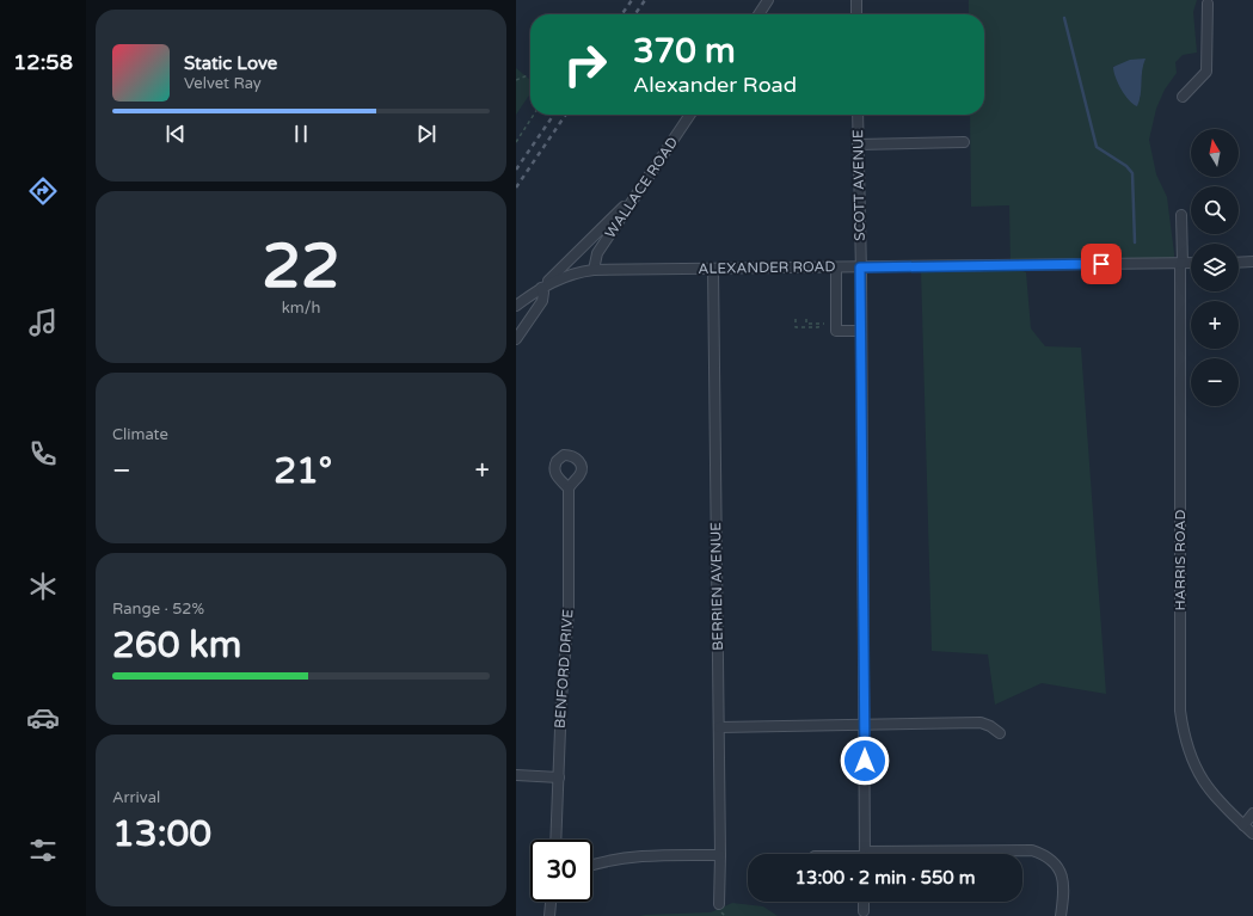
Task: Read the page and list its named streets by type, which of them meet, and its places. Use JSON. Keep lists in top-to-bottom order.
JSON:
{
  "streets": {
    "street": [
      "SCOTT AVENUE",
      "WALLACE ROAD",
      "ALEXANDER ROAD",
      "HARRIS ROAD",
      "BERRIEN AVENUE",
      "BENFORD DRIVE"
    ]
  },
  "crossings": [
    ["SCOTT AVENUE", "ALEXANDER ROAD"],
    ["WALLACE ROAD", "ALEXANDER ROAD"],
    ["ALEXANDER ROAD", "HARRIS ROAD"],
    ["ALEXANDER ROAD", "BERRIEN AVENUE"]
  ],
  "north": "top",
  "page": {
    "tabs": "12:58",
    "turn": ["370 m", "Alexander Road"],
    "song": ["Static Love", "Velvet Ray"],
    "map_buttons": ["+", "−"],
    "tile": [
      ["22", "km/h"],
      "Climate",
      ["Range · 52%", "260 km"],
      ["Arrival", "13:00"]
    ],
    "heat": ["−", "21°", "+"],
    "limit": "30",
    "trip": "13:00 · 2 min · 550 m"
  }
}
